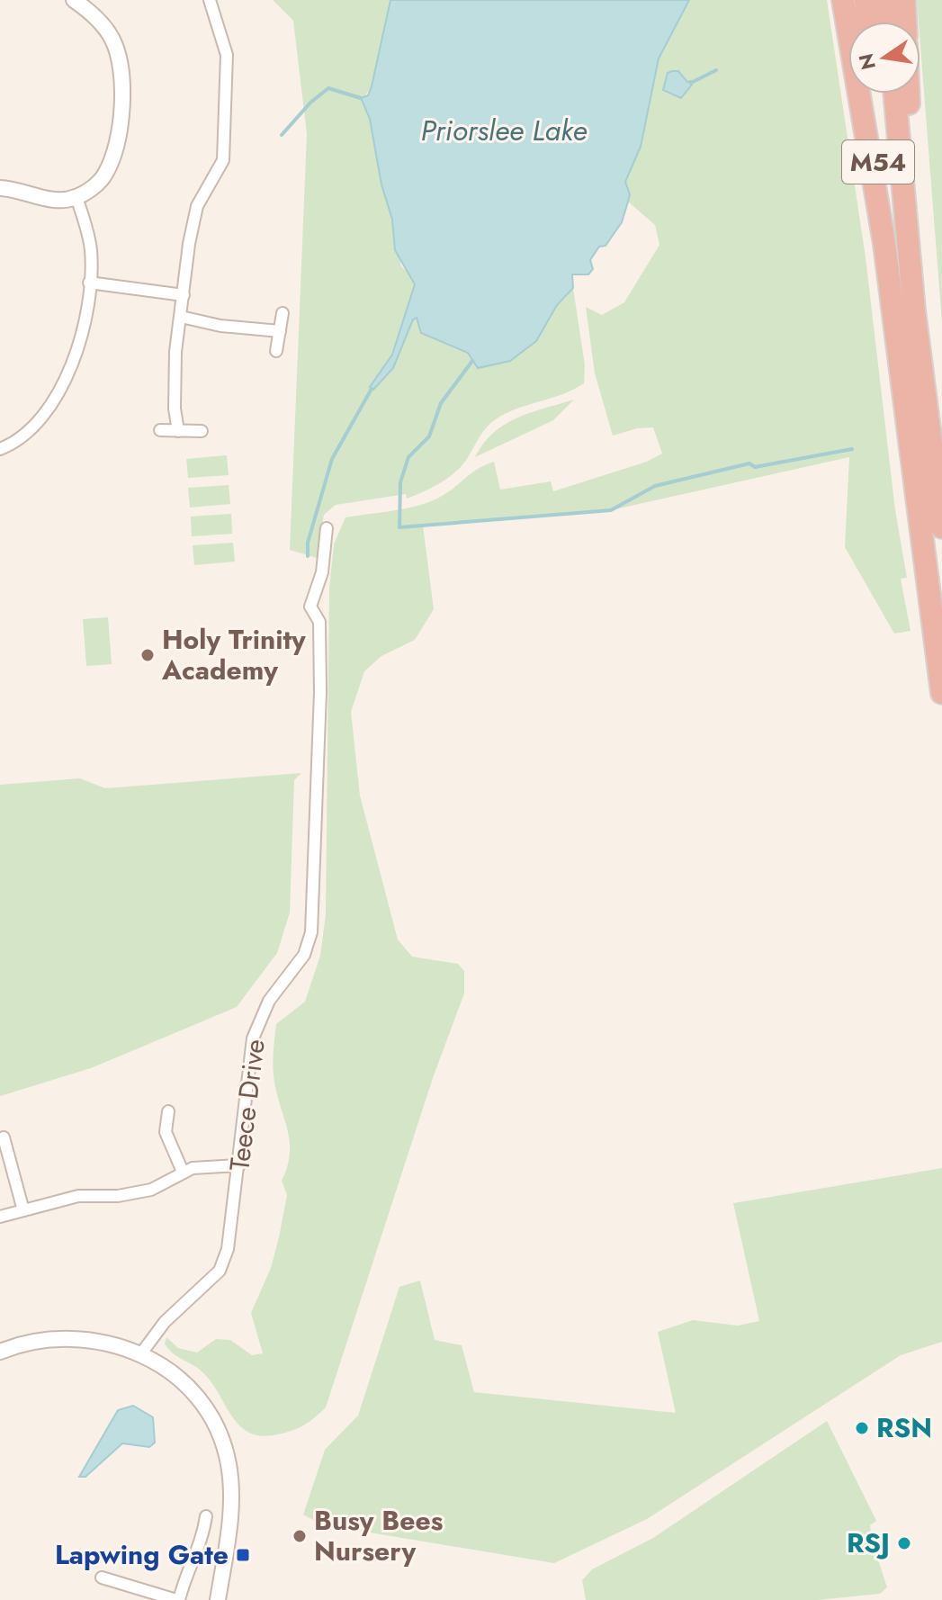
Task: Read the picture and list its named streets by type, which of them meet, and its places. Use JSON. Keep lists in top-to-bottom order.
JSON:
{
  "streets": {
    "highway": ["M54"],
    "street": ["Teece Drive"]
  },
  "water": ["Priorslee Lake"],
  "places": {
    "other": [
      "Holy Trinity Academy",
      "RSN",
      "Busy Bees Nursery",
      "RSJ"
    ],
    "transit": ["Lapwing Gate"]
  },
  "north": "left"
}
